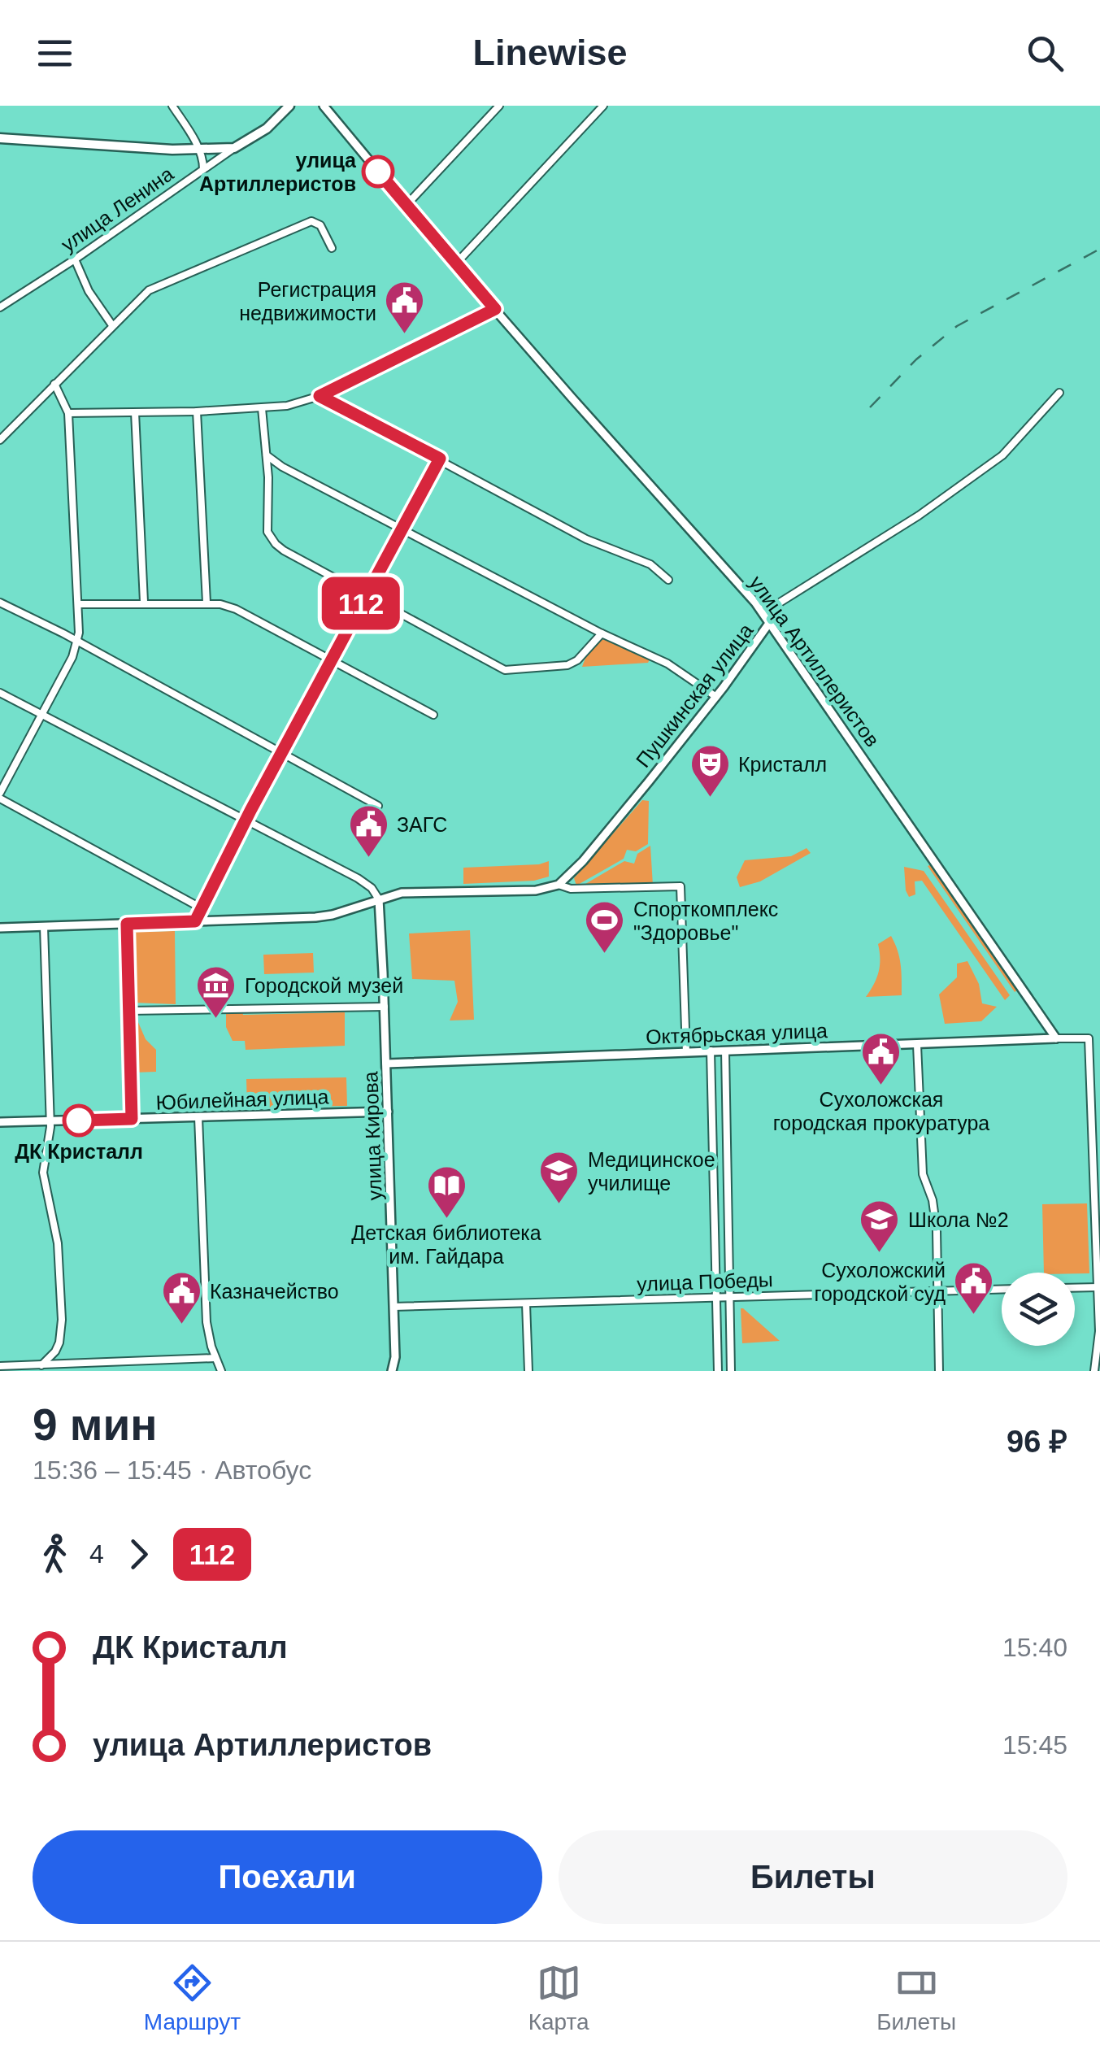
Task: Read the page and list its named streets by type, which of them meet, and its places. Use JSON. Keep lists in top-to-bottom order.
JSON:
{
  "streets": {
    "main road": ["улица Ленина"],
    "street": [
      "улица Артиллеристов",
      "Пушкинская улица",
      "Октябрьская улица",
      "Юбилейная улица",
      "улица Кирова",
      "улица Победы"
    ]
  },
  "crossings": [
    ["улица Артиллеристов", "Пушкинская улица"],
    ["улица Артиллеристов", "Октябрьская улица"],
    ["Октябрьская улица", "улица Кирова"],
    ["Юбилейная улица", "улица Кирова"],
    ["улица Кирова", "улица Победы"]
  ],
  "places": {
    "other": ["улица Артиллеристов", "ДК Кристалл"],
    "public building": [
      "Регистрация недвижимости",
      "ЗАГС",
      "Сухоложская городская прокуратура",
      "Сухоложский городской суд",
      "Казначейство"
    ],
    "theatre": ["Кристалл"],
    "sports": ["Спорткомплекс \"Здоровье\""],
    "museum": ["Городской музей"],
    "school or university": ["Медицинское училище", "Школа №2"],
    "library": ["Детская библиотека им. Гайдара"]
  },
  "lines": ["bus line 112"],
  "page": {
    "header": "Linewise",
    "on_map": "112",
    "heading": ["9 мин", "15:36 – 15:45 · Автобус", "96 ₽"],
    "legs": ["4", "112"],
    "list": [
      {
        "name": "ДК Кристалл",
        "value": "15:40"
      },
      {
        "name": "улица Артиллеристов",
        "value": "15:45"
      }
    ],
    "buttons": ["Поехали", "Билеты"],
    "tabs": ["Маршрут", "Карта", "Билеты"]
  }
}
